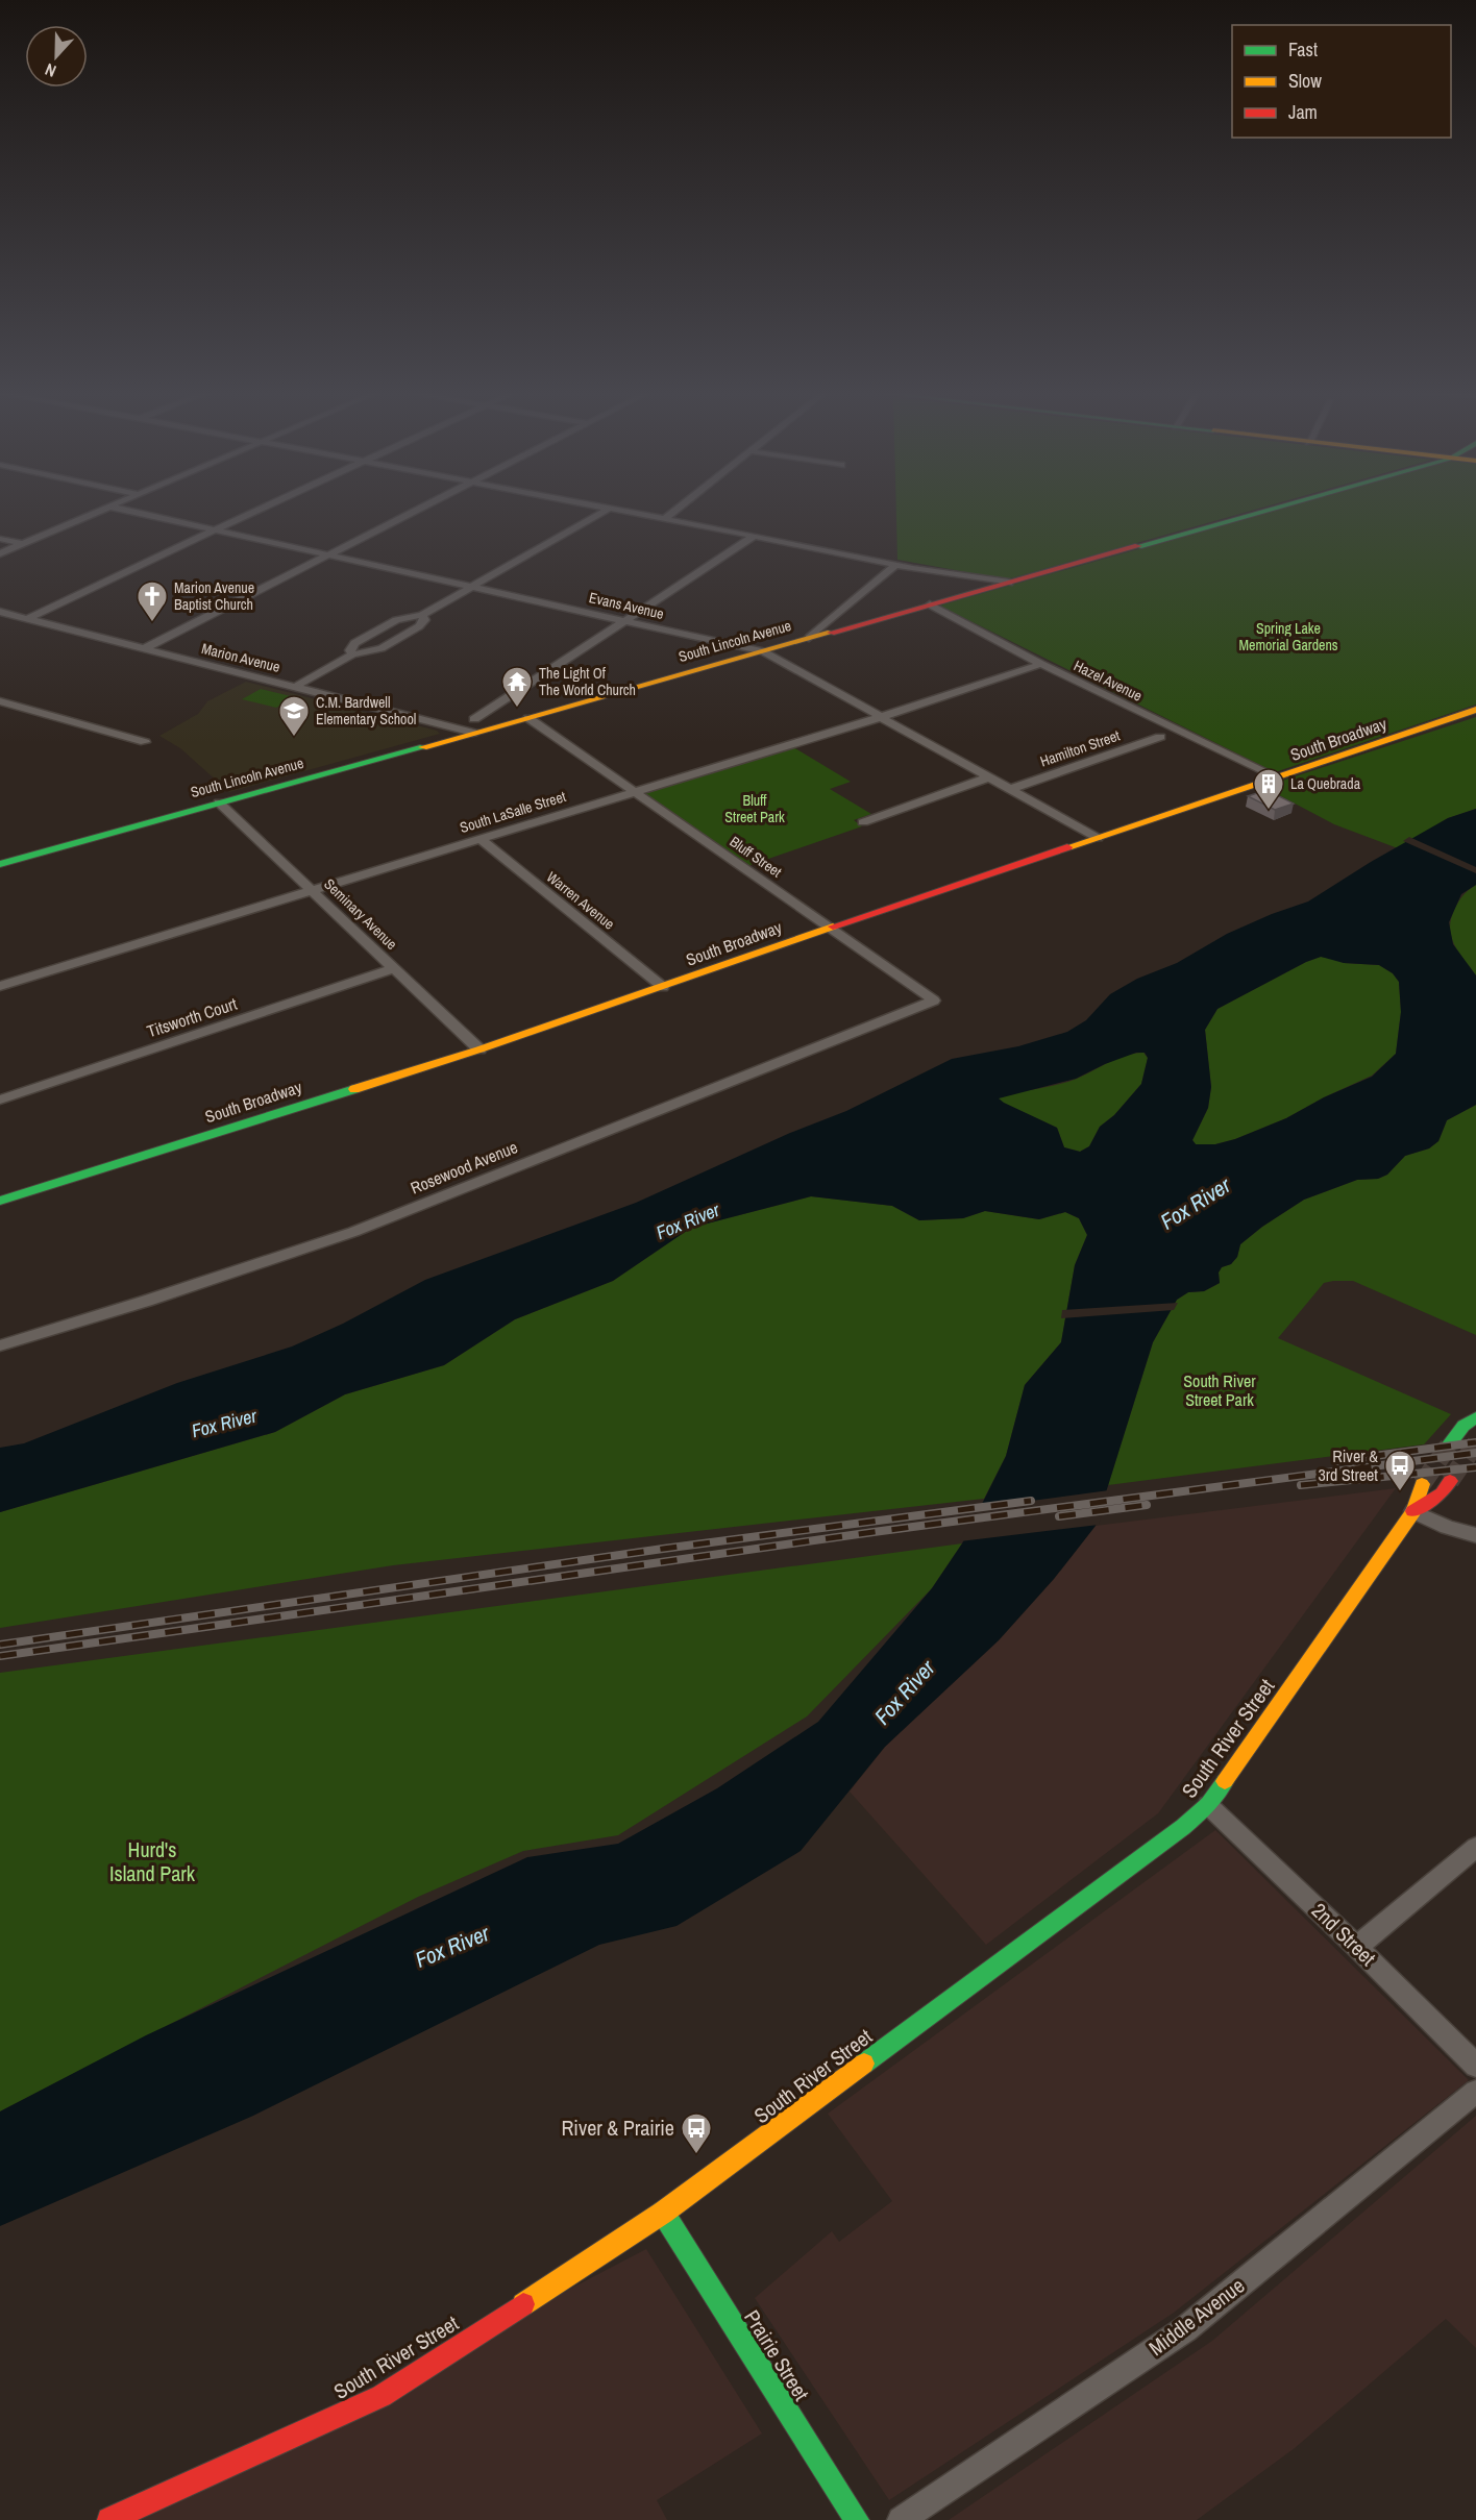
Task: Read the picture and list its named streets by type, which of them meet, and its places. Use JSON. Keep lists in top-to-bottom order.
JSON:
{
  "streets": {
    "street": [
      "Evans Avenue",
      "South Lincoln Avenue",
      "Marion Avenue",
      "Hazel Avenue",
      "South Broadway",
      "Hamilton Street",
      "South LaSalle Street",
      "Bluff Street",
      "Warren Avenue",
      "Seminary Avenue",
      "Titsworth Court",
      "Rosewood Avenue",
      "South River Street",
      "2nd Street",
      "Middle Avenue",
      "Prairie Street"
    ]
  },
  "crossings": [
    ["Evans Avenue", "South Lincoln Avenue"],
    ["Evans Avenue", "South Broadway"],
    ["Evans Avenue", "Hamilton Street"],
    ["Evans Avenue", "South LaSalle Street"],
    ["South Lincoln Avenue", "Marion Avenue"],
    ["South Lincoln Avenue", "Hazel Avenue"],
    ["South Lincoln Avenue", "Bluff Street"],
    ["South Lincoln Avenue", "Seminary Avenue"],
    ["Hazel Avenue", "South Broadway"],
    ["Hazel Avenue", "South LaSalle Street"],
    ["South Broadway", "Bluff Street"],
    ["South Broadway", "Warren Avenue"],
    ["South Broadway", "Seminary Avenue"],
    ["South LaSalle Street", "Bluff Street"],
    ["South LaSalle Street", "Warren Avenue"],
    ["South LaSalle Street", "Seminary Avenue"],
    ["Bluff Street", "Rosewood Avenue"],
    ["Seminary Avenue", "Titsworth Court"],
    ["South River Street", "2nd Street"],
    ["South River Street", "Prairie Street"]
  ],
  "water": ["Fox River"],
  "parks": [
    "Spring Lake Memorial Gardens",
    "Bluff Street Park",
    "South River Street Park",
    "Hurd's Island Park"
  ],
  "places": {
    "church": ["Marion Avenue Baptist Church"],
    "temple": ["The Light Of The World Church"],
    "school or university": ["C.M. Bardwell Elementary School"],
    "building": ["La Quebrada"],
    "bus stop": ["River & 3rd Street", "River & Prairie"]
  },
  "legend": ["Fast", "Slow", "Jam"],
  "north": "bottom"
}
